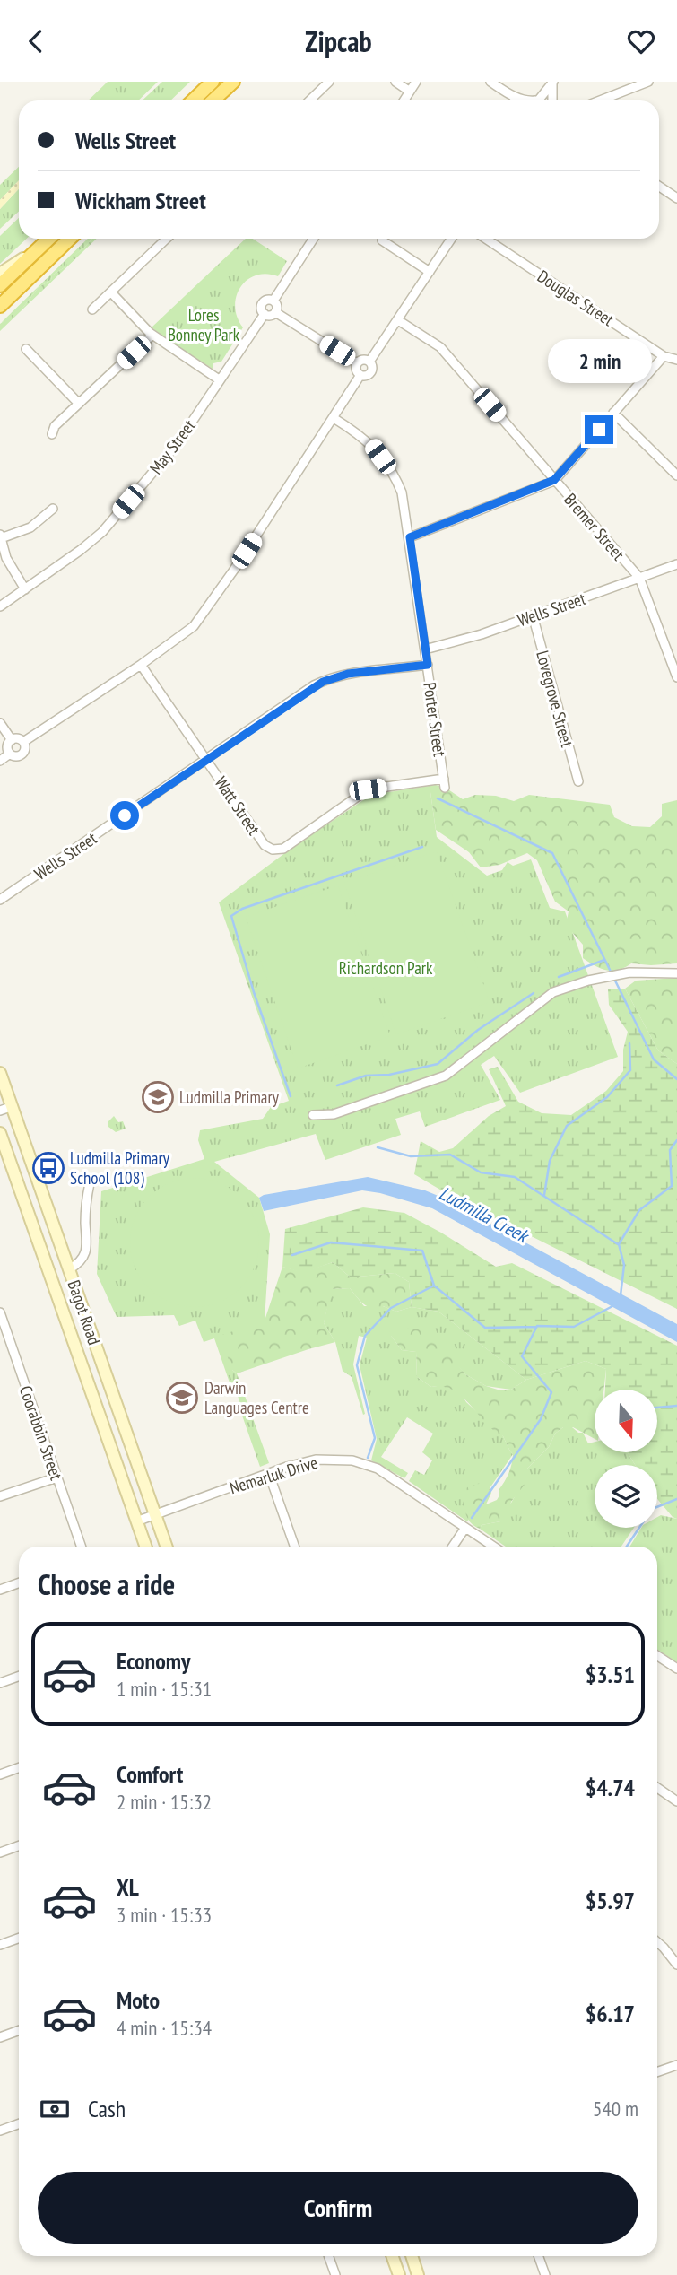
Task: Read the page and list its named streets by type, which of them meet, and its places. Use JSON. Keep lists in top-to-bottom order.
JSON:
{
  "streets": {
    "main road": ["Bagot Road"],
    "street": [
      "Douglas Street",
      "May Street",
      "Bremer Street",
      "Wells Street",
      "Lovegrove Street",
      "Porter Street",
      "Watt Street",
      "Coorabbin Street",
      "Nemarluk Drive"
    ]
  },
  "crossings": [
    ["Bremer Street", "Wells Street"],
    ["Wells Street", "Lovegrove Street"],
    ["Wells Street", "Porter Street"],
    ["Wells Street", "Watt Street"],
    ["Porter Street", "Watt Street"],
    ["Bagot Road", "Nemarluk Drive"]
  ],
  "water": ["Ludmilla Creek"],
  "parks": ["Lores Bonney Park", "Richardson Park"],
  "places": {
    "school or university": ["Ludmilla Primary", "Darwin Languages Centre"],
    "bus stop": ["Ludmilla Primary School (108)"]
  },
  "north": "bottom",
  "page": {
    "header": "Zipcab",
    "banner": ["Wells Street", "Wickham Street"],
    "bubble": "2 min",
    "heading": "Choose a ride",
    "list": [
      {
        "name": "Economy",
        "note": "1 min · 15:31",
        "value": "$3.51"
      },
      {
        "name": "Comfort",
        "note": "2 min · 15:32",
        "value": "$4.74"
      },
      {
        "name": "XL",
        "note": "3 min · 15:33",
        "value": "$5.97"
      },
      {
        "name": "Moto",
        "note": "4 min · 15:34",
        "value": "$6.17"
      }
    ],
    "pay": ["Cash", "540 m"],
    "buttons": "Confirm"
  }
}
